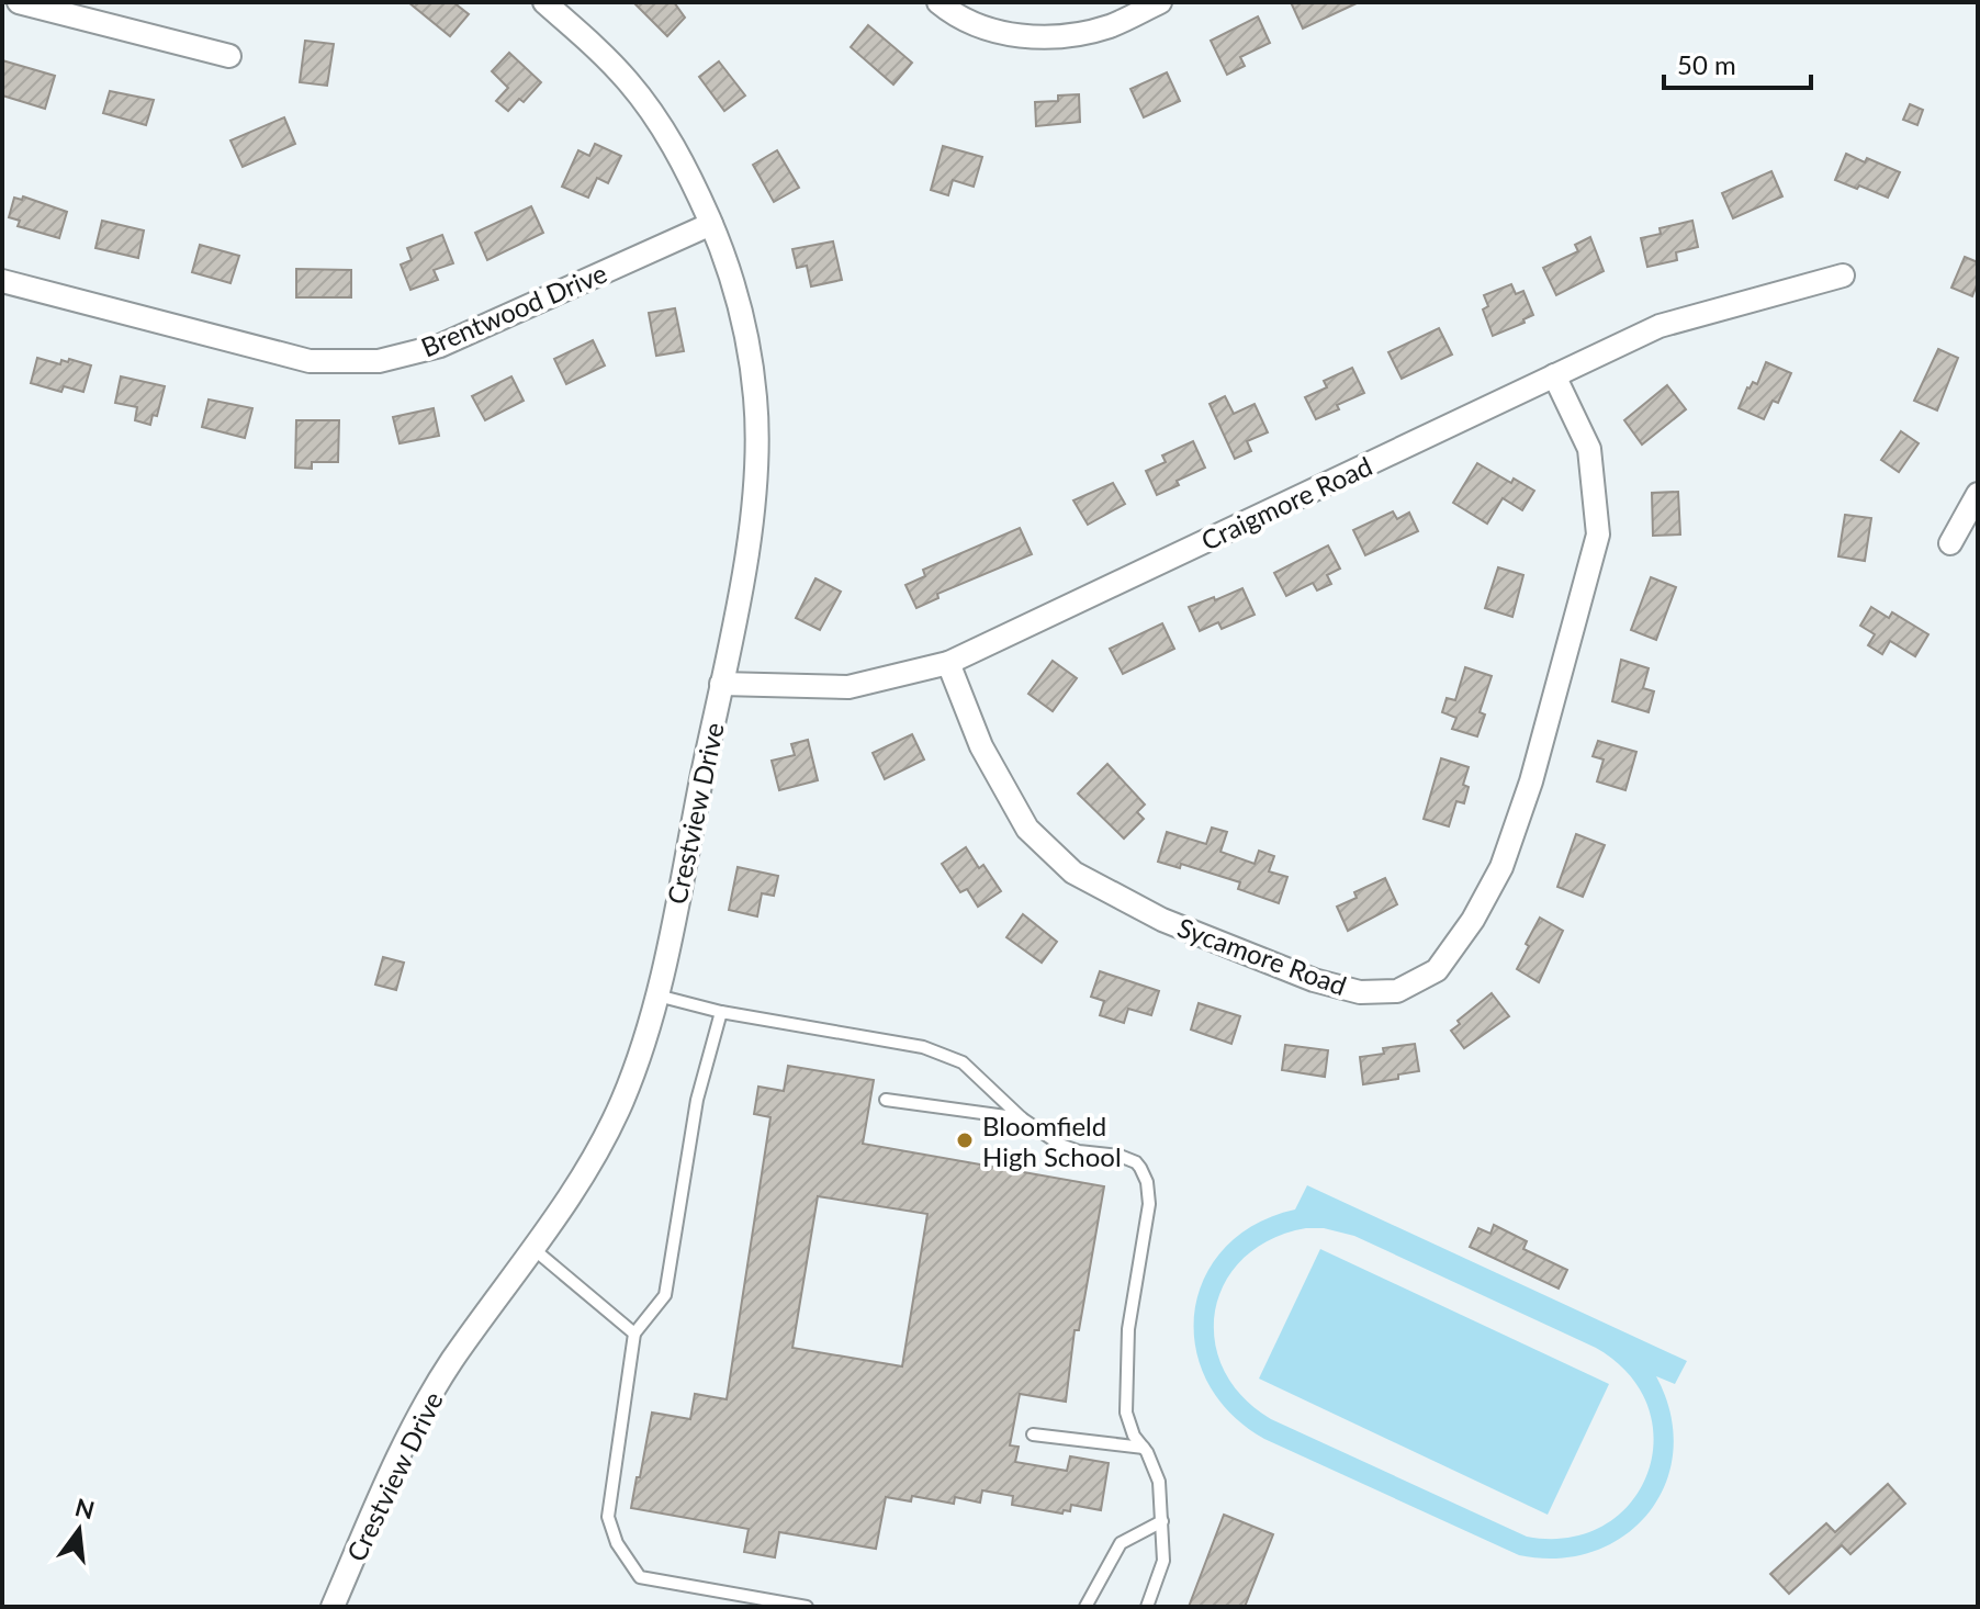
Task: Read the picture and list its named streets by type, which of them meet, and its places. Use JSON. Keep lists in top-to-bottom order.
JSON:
{
  "streets": {
    "street": [
      "Brentwood Drive",
      "Craigmore Road",
      "Crestview Drive",
      "Sycamore Road"
    ]
  },
  "crossings": [
    ["Brentwood Drive", "Crestview Drive"],
    ["Craigmore Road", "Crestview Drive"],
    ["Craigmore Road", "Sycamore Road"]
  ],
  "places": ["Bloomfield High School"],
  "scale_bar": "50 m",
  "north": "top"
}
